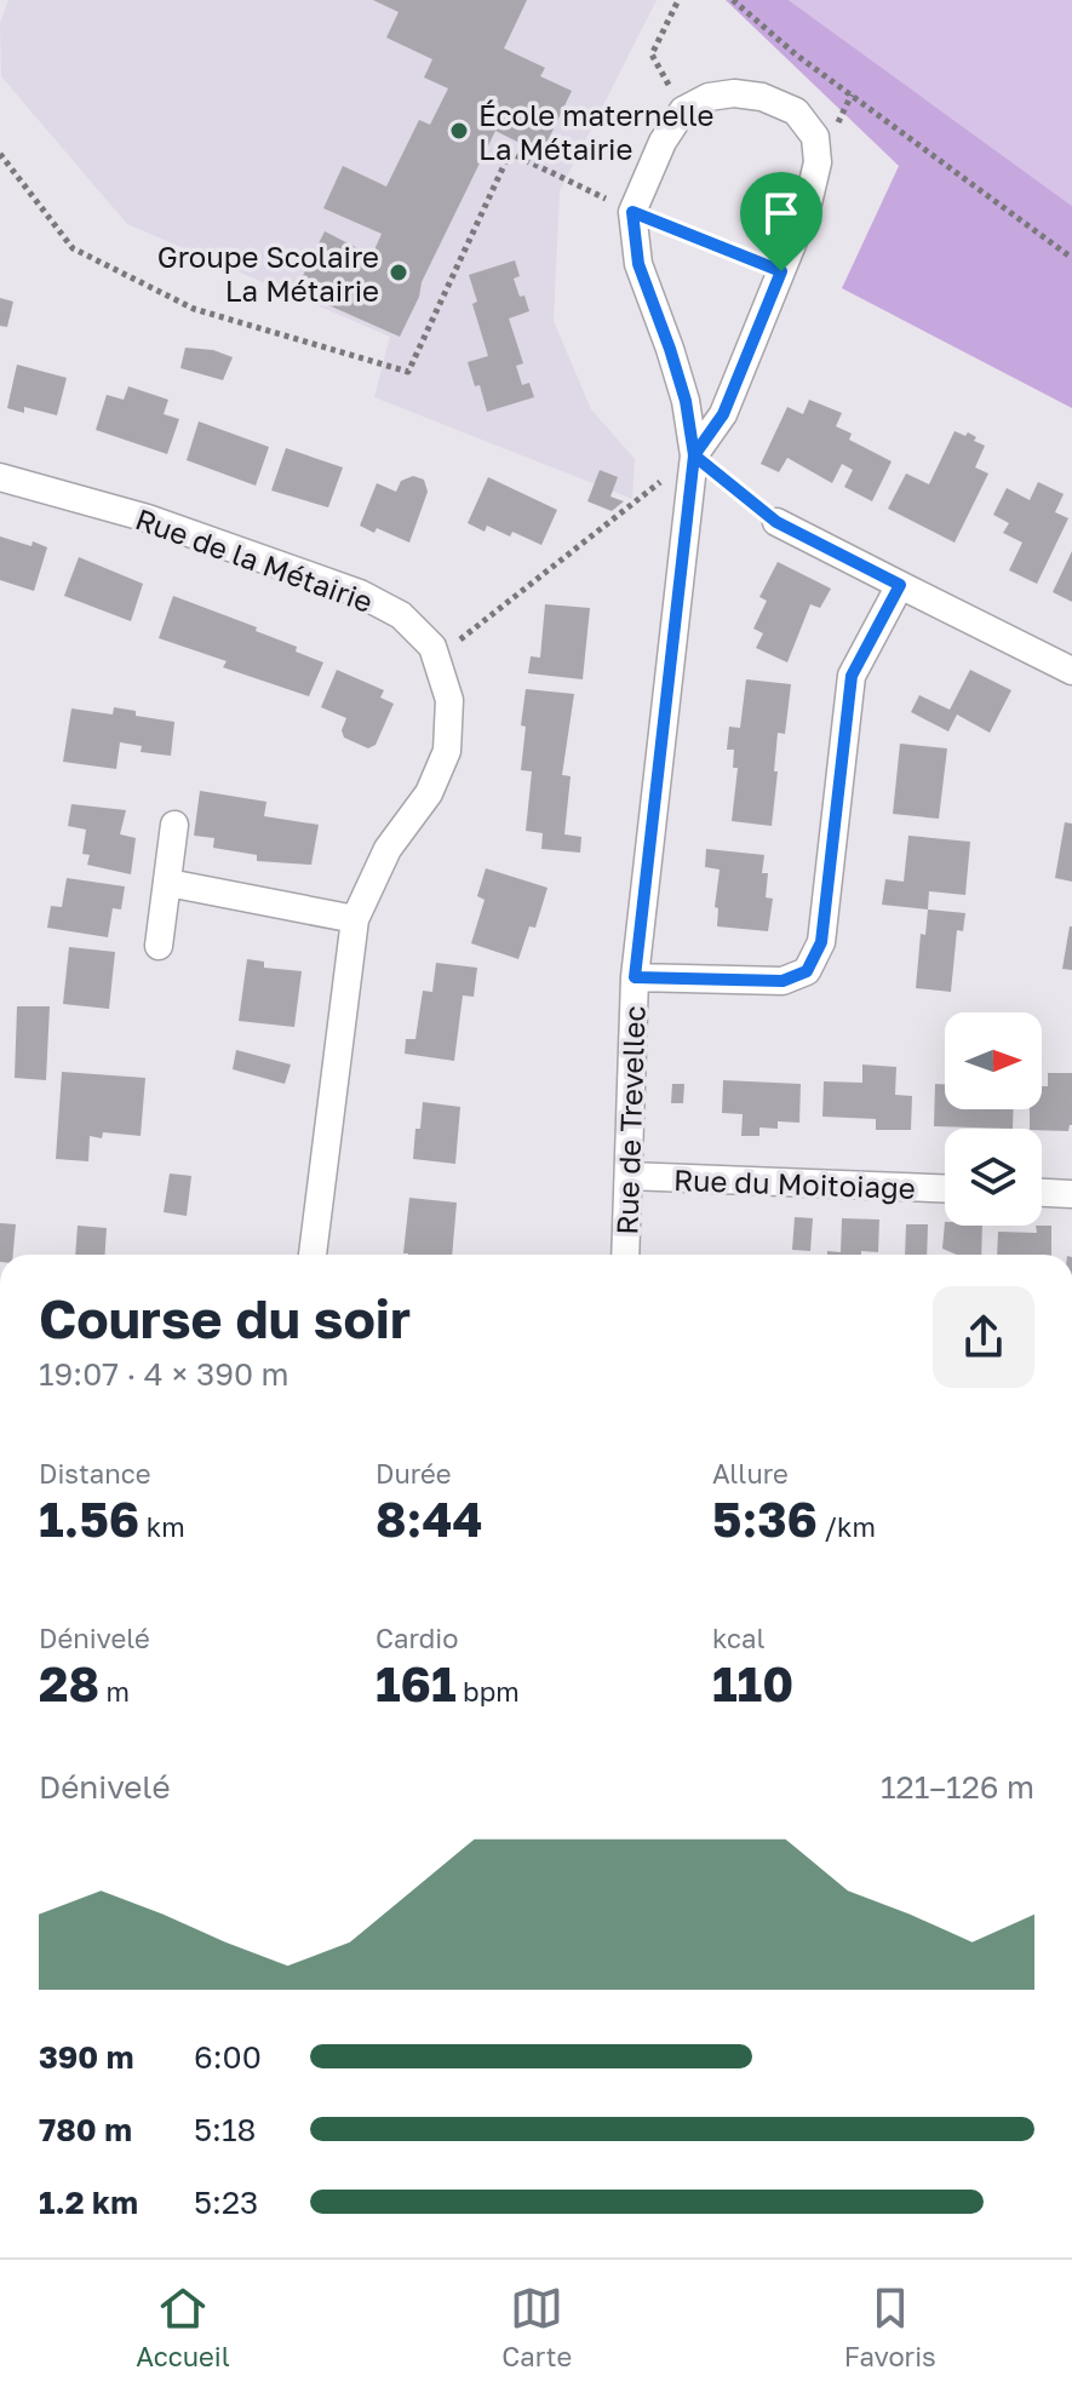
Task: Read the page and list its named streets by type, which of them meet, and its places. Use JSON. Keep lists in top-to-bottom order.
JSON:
{
  "streets": {
    "street": ["Rue de la Métairie", "Rue de Trevellec", "Rue du Moitoiage"]
  },
  "crossings": [
    ["Rue de Trevellec", "Rue du Moitoiage"]
  ],
  "places": ["École maternelle La Métairie", "Groupe Scolaire La Métairie"],
  "north": "right",
  "page": {
    "heading": ["Course du soir", "19:07 · 4 × 390 m"],
    "stats": [
      ["Distance", "1.56 km"],
      ["Durée", "8:44"],
      ["Allure", "5:36 /km"],
      ["Dénivelé", "28 m"],
      ["Cardio", "161 bpm"],
      ["kcal", "110"]
    ],
    "chart": ["Dénivelé", "121–126 m"],
    "list": [
      {
        "name": "390 m",
        "note": "6:00"
      },
      {
        "name": "780 m",
        "note": "5:18"
      },
      {
        "name": "1.2 km",
        "note": "5:23"
      }
    ],
    "tabs": ["Accueil", "Carte", "Favoris"]
  }
}
